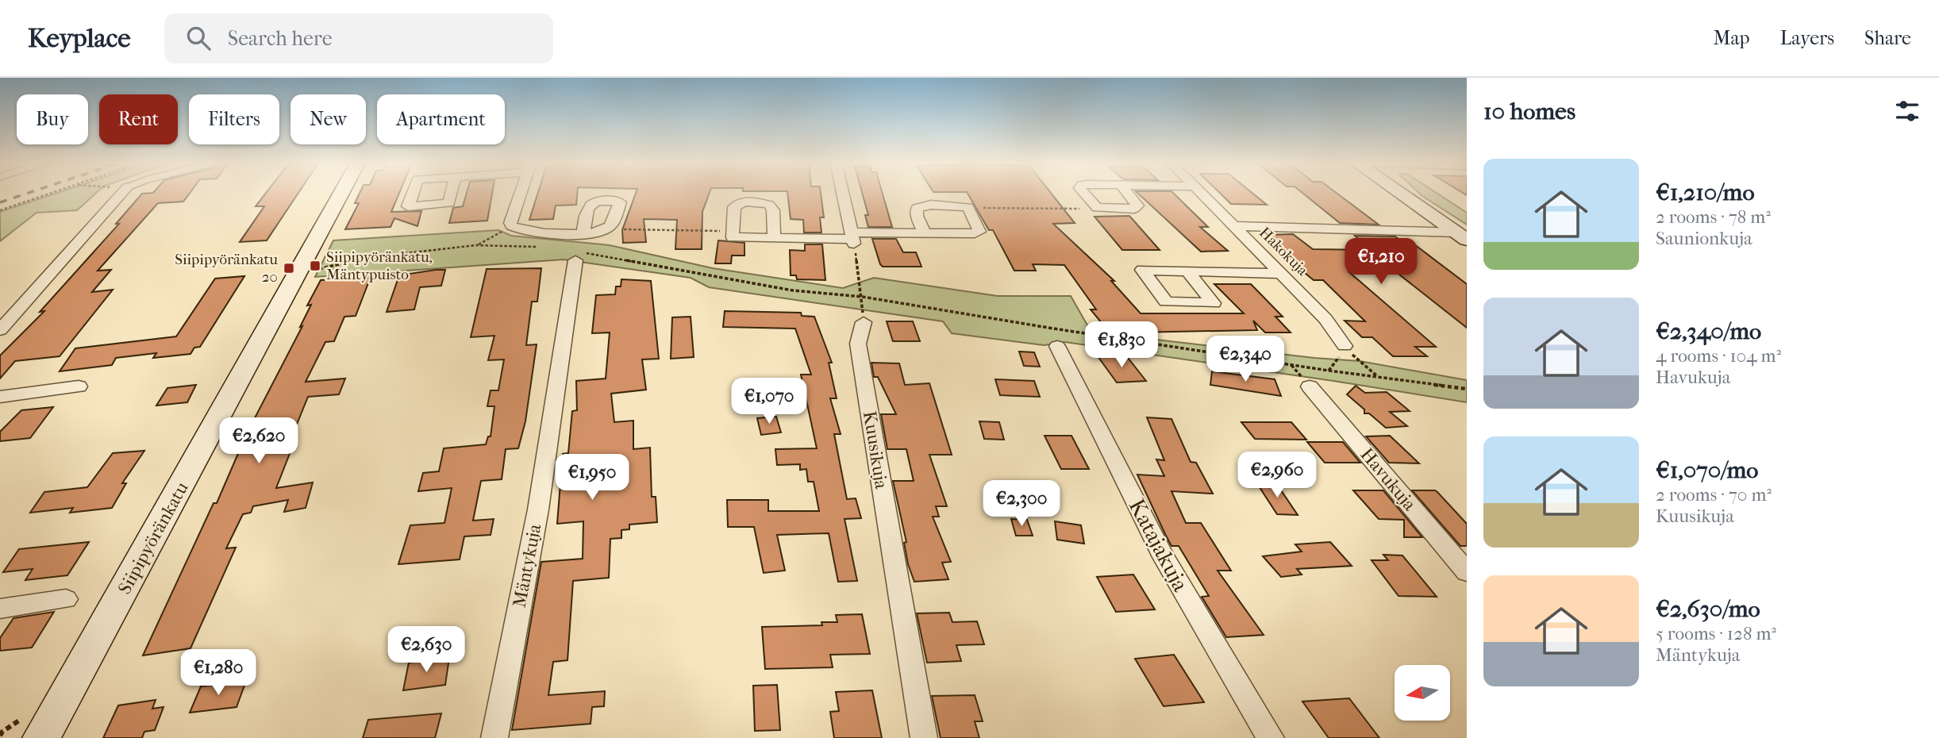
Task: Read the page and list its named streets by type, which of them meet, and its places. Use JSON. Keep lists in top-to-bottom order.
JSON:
{
  "streets": {
    "street": [
      "Hakokuja",
      "Kuusikuja",
      "Havukuja",
      "Siipipyöränkatu",
      "Katajakuja",
      "Mäntykuja"
    ]
  },
  "places": {
    "transit": ["Siipipyöränkatu, Mäntypuisto", "Siipipyöränkatu 20"]
  },
  "north": "left",
  "page": {
    "header": "Keyplace",
    "search": "Search here",
    "nav": ["Map", "Layers", "Share"],
    "heading": "10 homes",
    "chip": [
      "Buy",
      "Rent",
      "Filters",
      "New",
      "Apartment"
    ],
    "list": [
      {
        "name": "€1,210/mo",
        "note": "2 rooms · 78 m² · Saunionkuja"
      },
      {
        "name": "€2,340/mo",
        "note": "4 rooms · 104 m² · Havukuja"
      },
      {
        "name": "€1,070/mo",
        "note": "2 rooms · 70 m² · Kuusikuja"
      },
      {
        "name": "€2,630/mo",
        "note": "5 rooms · 128 m² · Mäntykuja"
      }
    ],
    "price": [
      "€1,210",
      "€1,830",
      "€2,340",
      "€1,070",
      "€2,620",
      "€2,960",
      "€1,950",
      "€2,300",
      "€2,630",
      "€1,280"
    ]
  }
}
